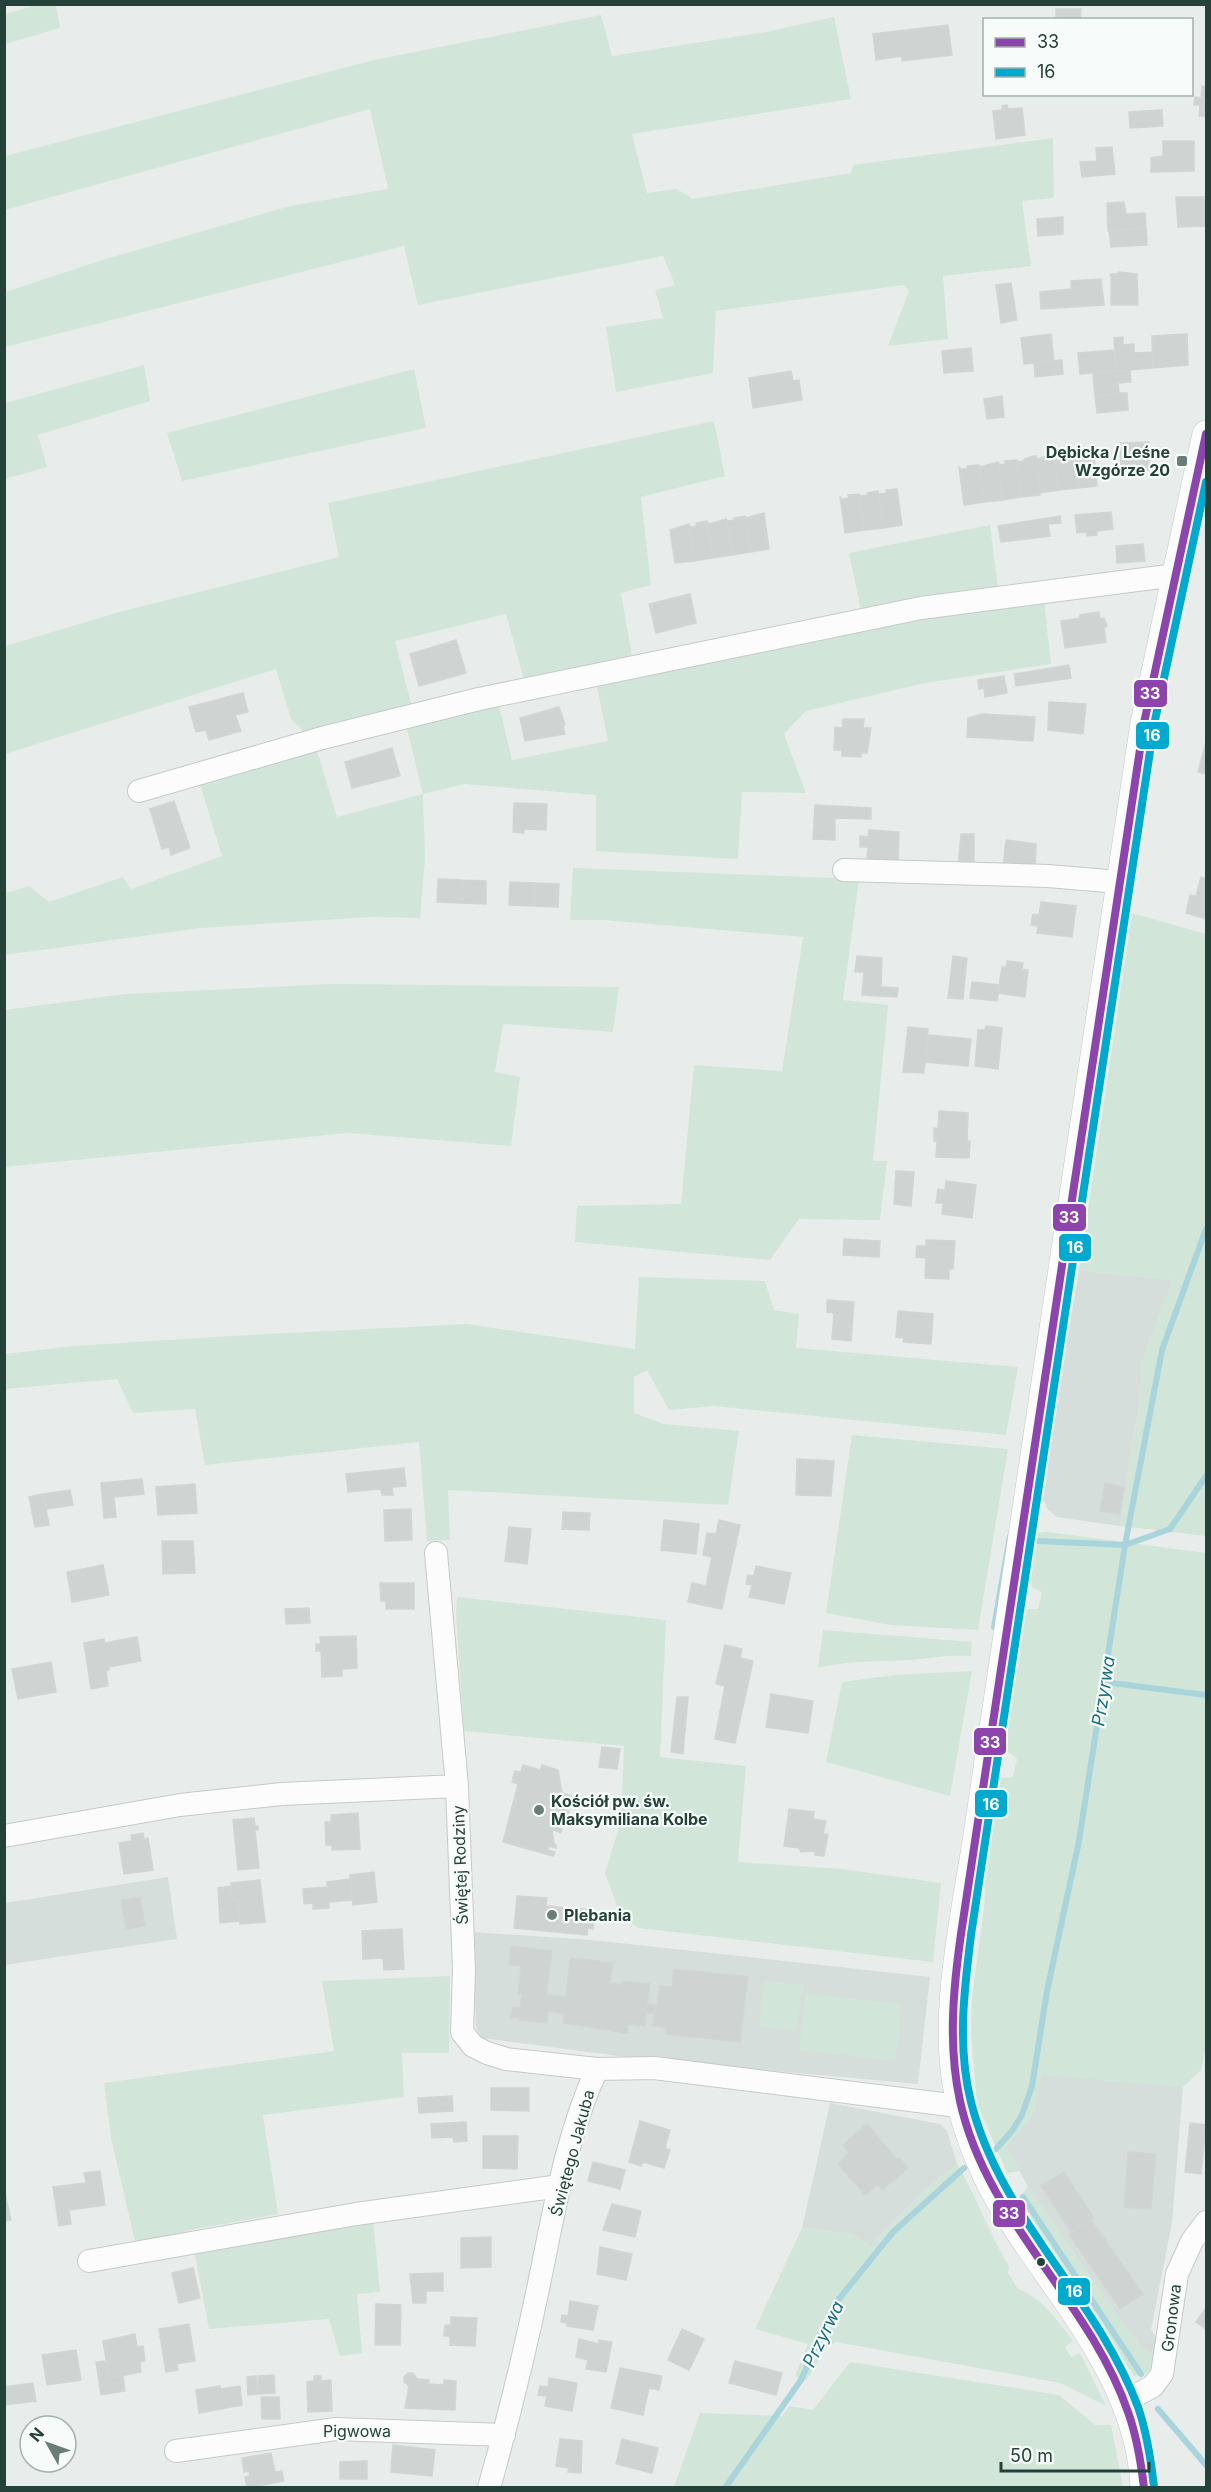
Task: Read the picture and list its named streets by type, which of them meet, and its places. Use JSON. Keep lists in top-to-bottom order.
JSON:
{
  "streets": {
    "street": [
      "Świętej Rodziny",
      "Świętego Jakuba",
      "Gronowa",
      "Pigwowa"
    ]
  },
  "crossings": [
    ["Świętej Rodziny", "Świętego Jakuba"],
    ["Świętego Jakuba", "Pigwowa"]
  ],
  "water": ["Przyrwa"],
  "places": {
    "transit": ["Dębicka / Leśne Wzgórze 20"],
    "other": ["Kościół pw. św. Maksymiliana Kolbe", "Plebania"]
  },
  "lines": ["transit line 33", "transit line 16"],
  "legend": ["33", "16"],
  "scale_bar": "50 m",
  "north": "top left"
}
